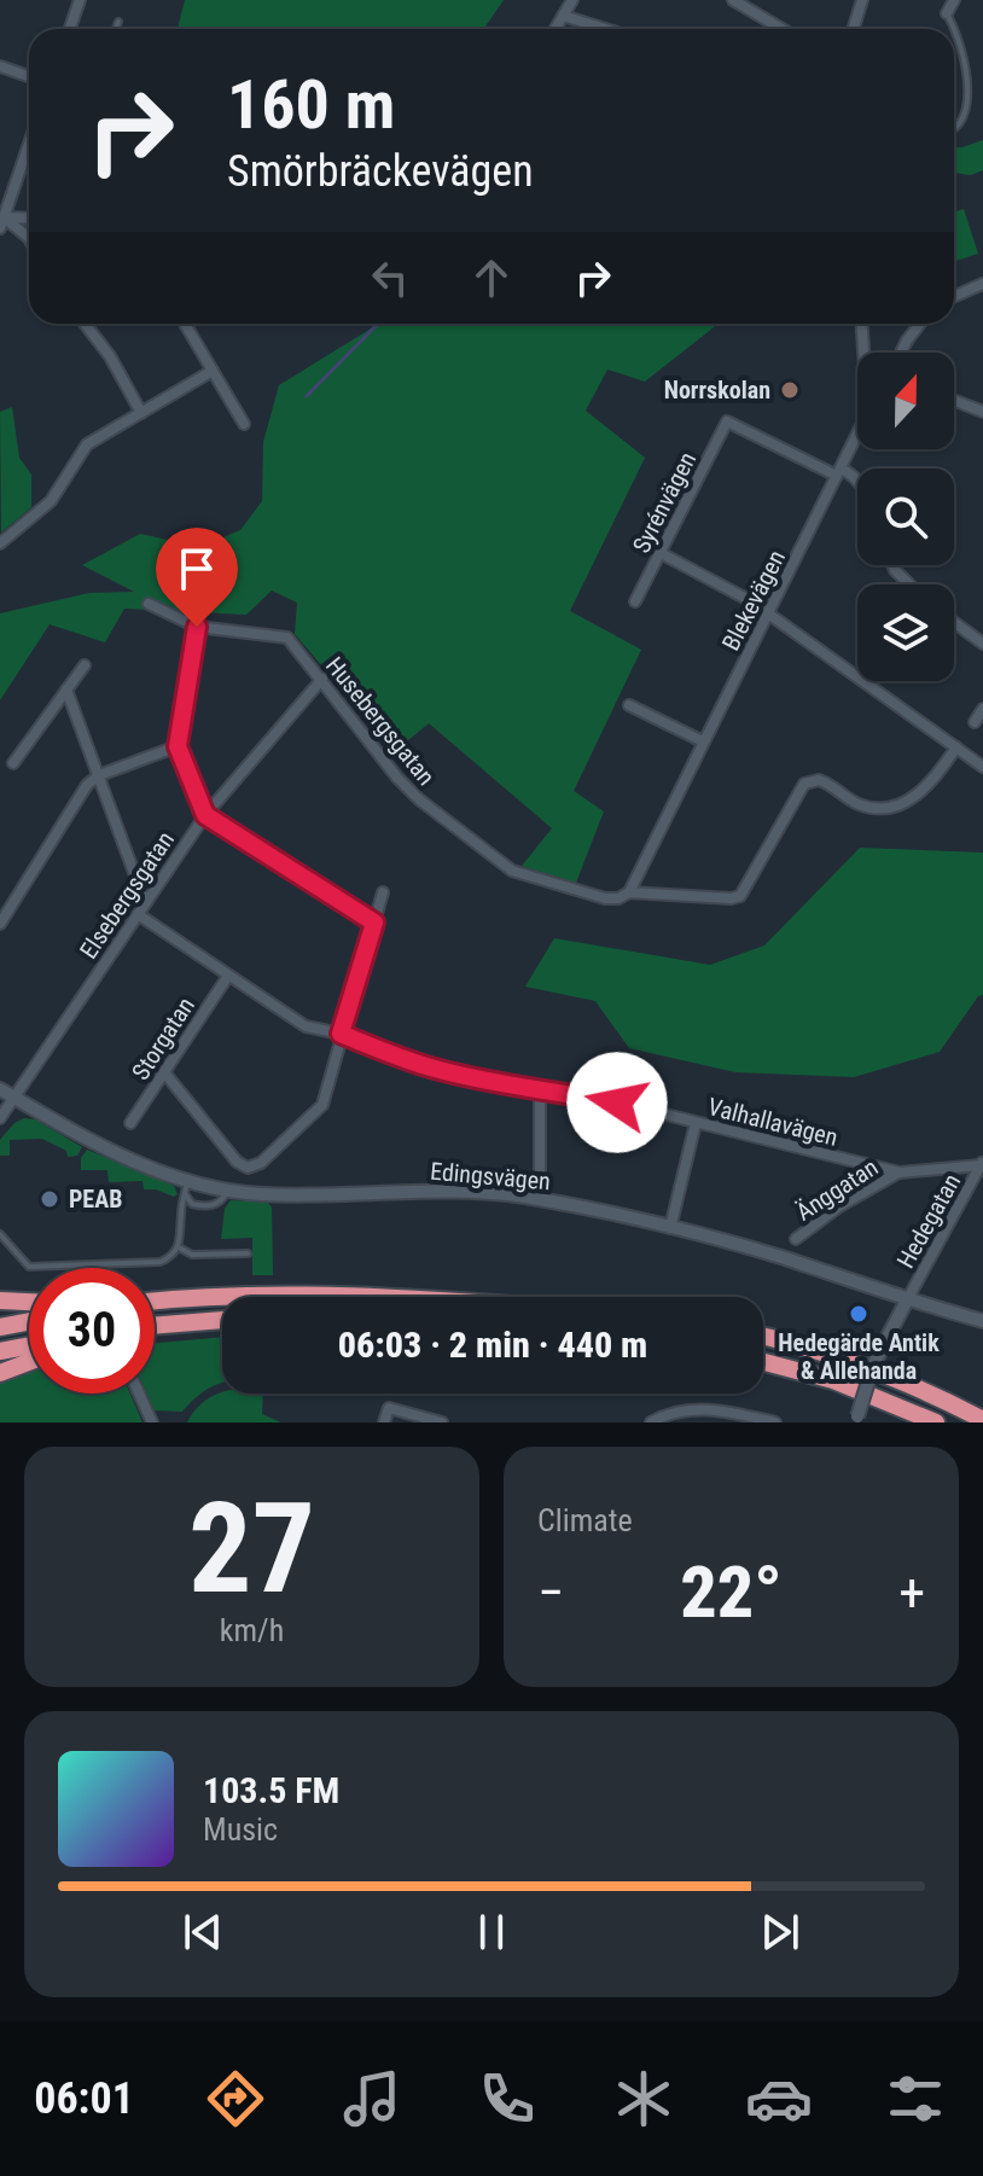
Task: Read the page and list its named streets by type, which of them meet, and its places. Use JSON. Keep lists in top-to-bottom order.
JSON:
{
  "streets": {
    "street": [
      "Syrénvägen",
      "Blekevägen",
      "Husebergsgatan",
      "Elsebergsgatan",
      "Storgatan",
      "Valhallavägen",
      "Edingsvägen",
      "Änggatan",
      "Hedegatan"
    ]
  },
  "crossings": [
    ["Syrénvägen", "Blekevägen"],
    ["Blekevägen", "Husebergsgatan"],
    ["Husebergsgatan", "Elsebergsgatan"],
    ["Elsebergsgatan", "Valhallavägen"],
    ["Elsebergsgatan", "Edingsvägen"],
    ["Storgatan", "Valhallavägen"],
    ["Valhallavägen", "Änggatan"],
    ["Valhallavägen", "Hedegatan"],
    ["Edingsvägen", "Hedegatan"]
  ],
  "places": ["Norrskolan", "PEAB", "Hedegärde Antik & Allehanda"],
  "north": "top",
  "page": {
    "turn": ["160 m", "Smörbräckevägen"],
    "limit": "30",
    "trip": "06:03 · 2 min · 440 m",
    "tile": [
      ["27", "km/h"],
      "Climate"
    ],
    "heat": ["−", "22°", "+"],
    "song": ["103.5 FM", "Music"],
    "tabs": "06:01"
  }
}
